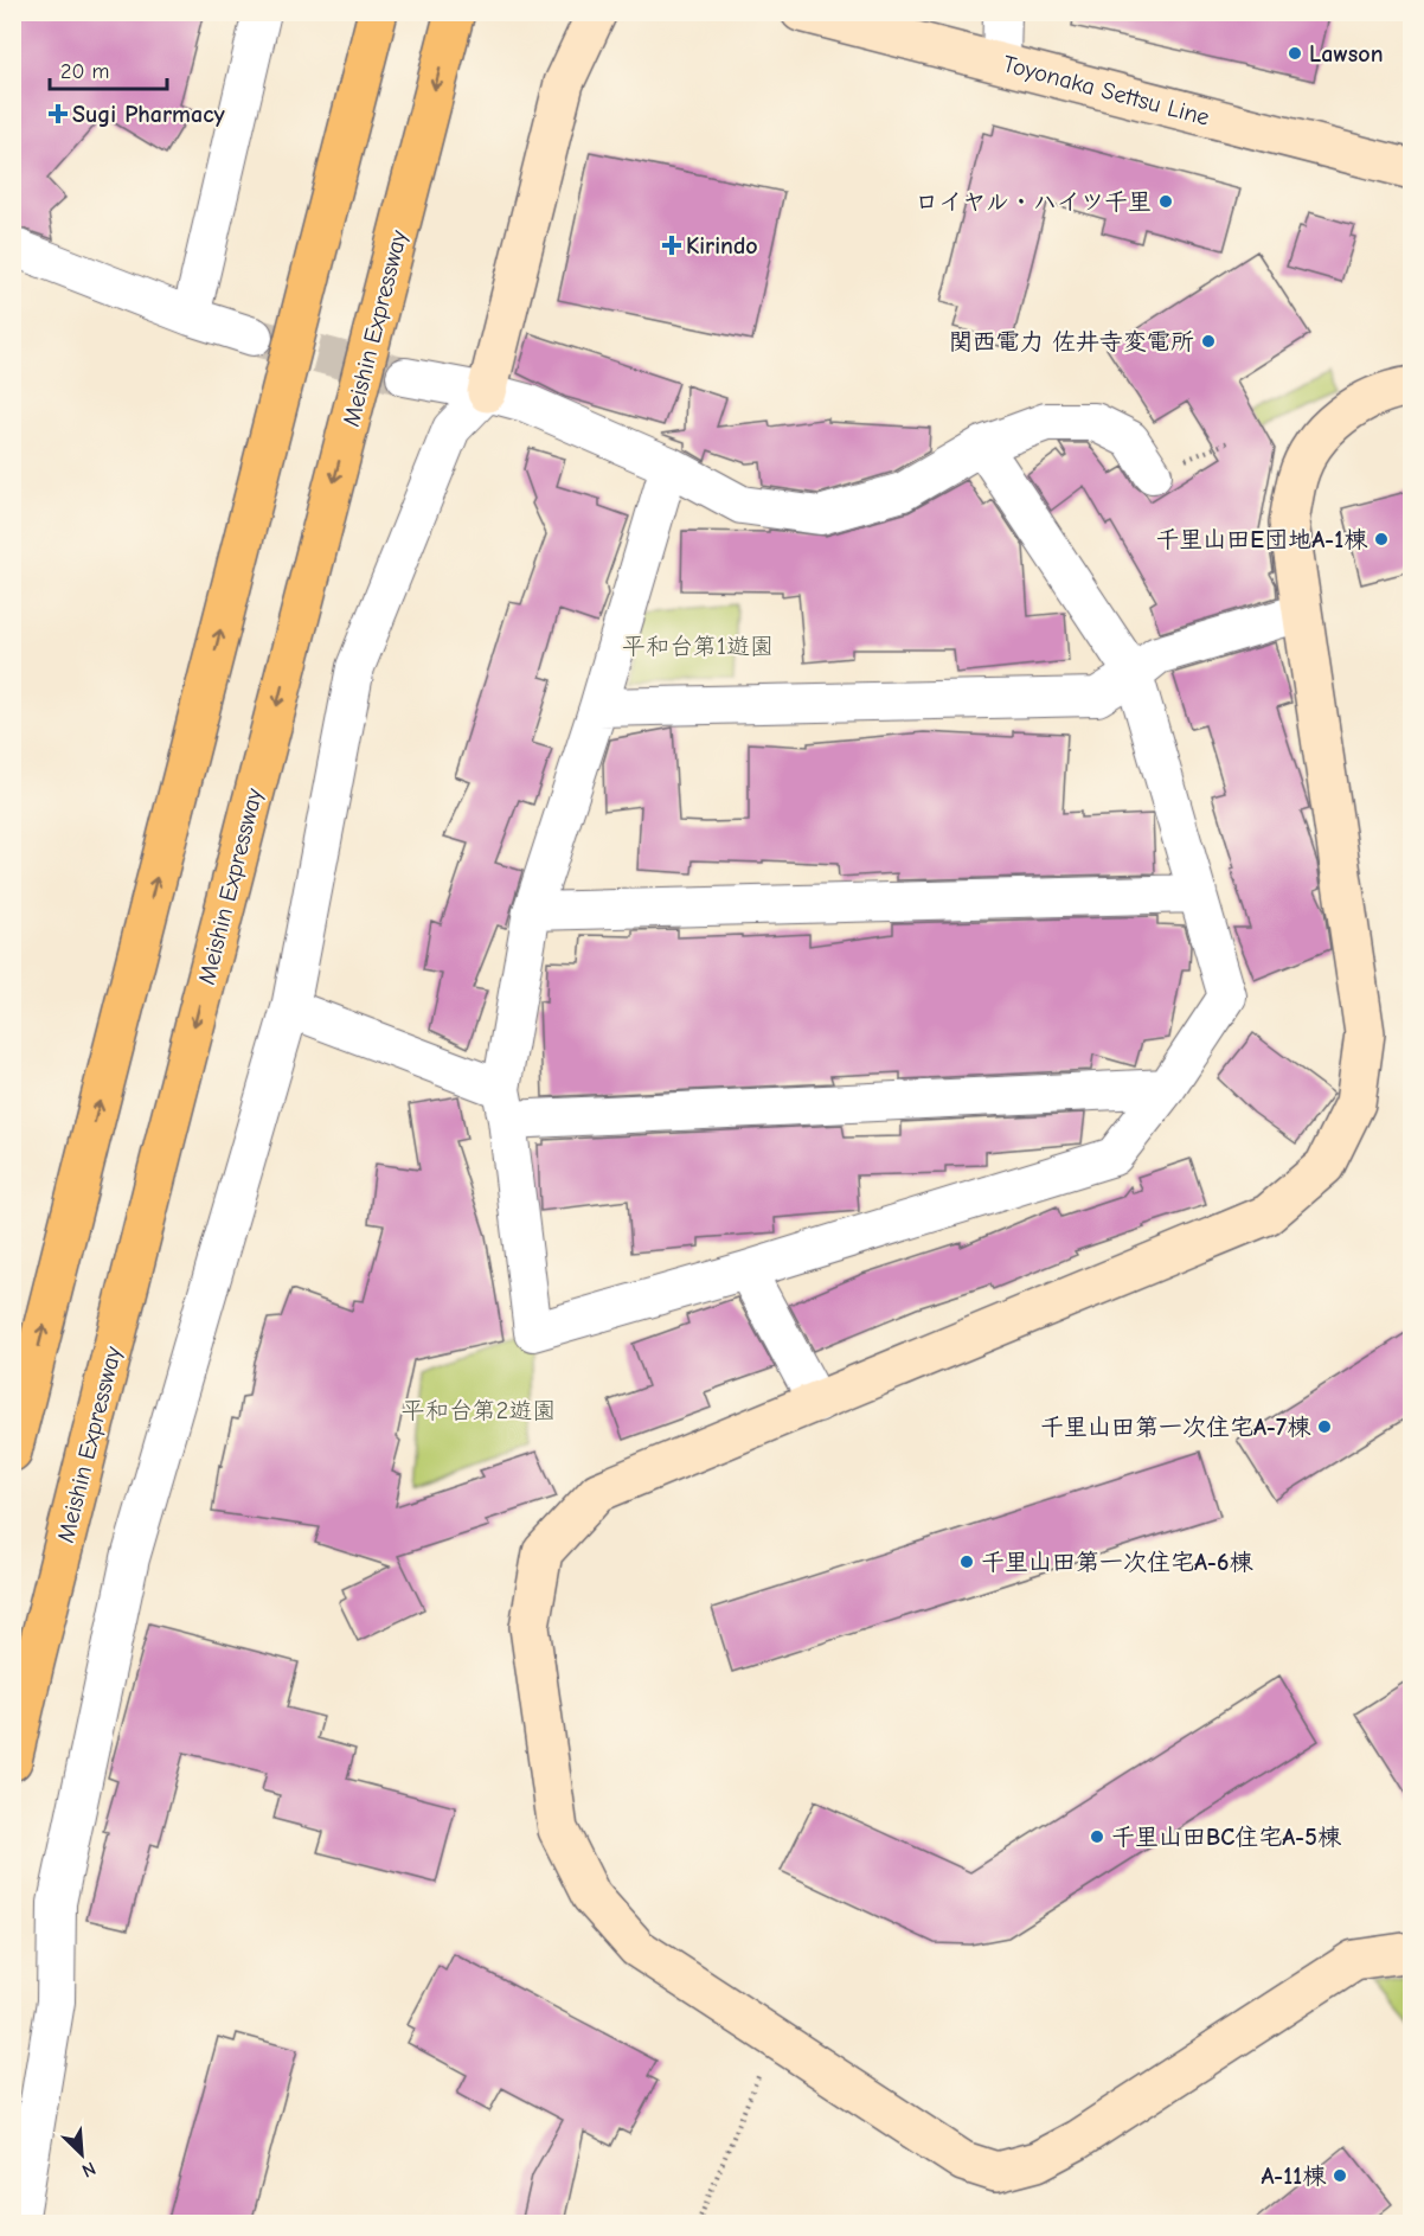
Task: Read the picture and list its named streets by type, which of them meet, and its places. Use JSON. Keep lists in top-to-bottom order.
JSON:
{
  "streets": {
    "highway": ["Meishin Expressway"],
    "street": ["Toyonaka Settsu Line"]
  },
  "parks": ["平和台第1遊園", "平和台第2遊園"],
  "places": {
    "other": [
      "Lawson",
      "ロイヤル・ハイツ千里",
      "関西電力 佐井寺変電所",
      "千里山田E団地A-1棟",
      "千里山田第一次住宅A-7棟",
      "千里山田第一次住宅A-6棟",
      "千里山田BC住宅A-5棟",
      "A-11棟"
    ],
    "health": ["Sugi Pharmacy", "Kirindo"]
  },
  "scale_bar": "20 m",
  "north": "bottom right"
}
